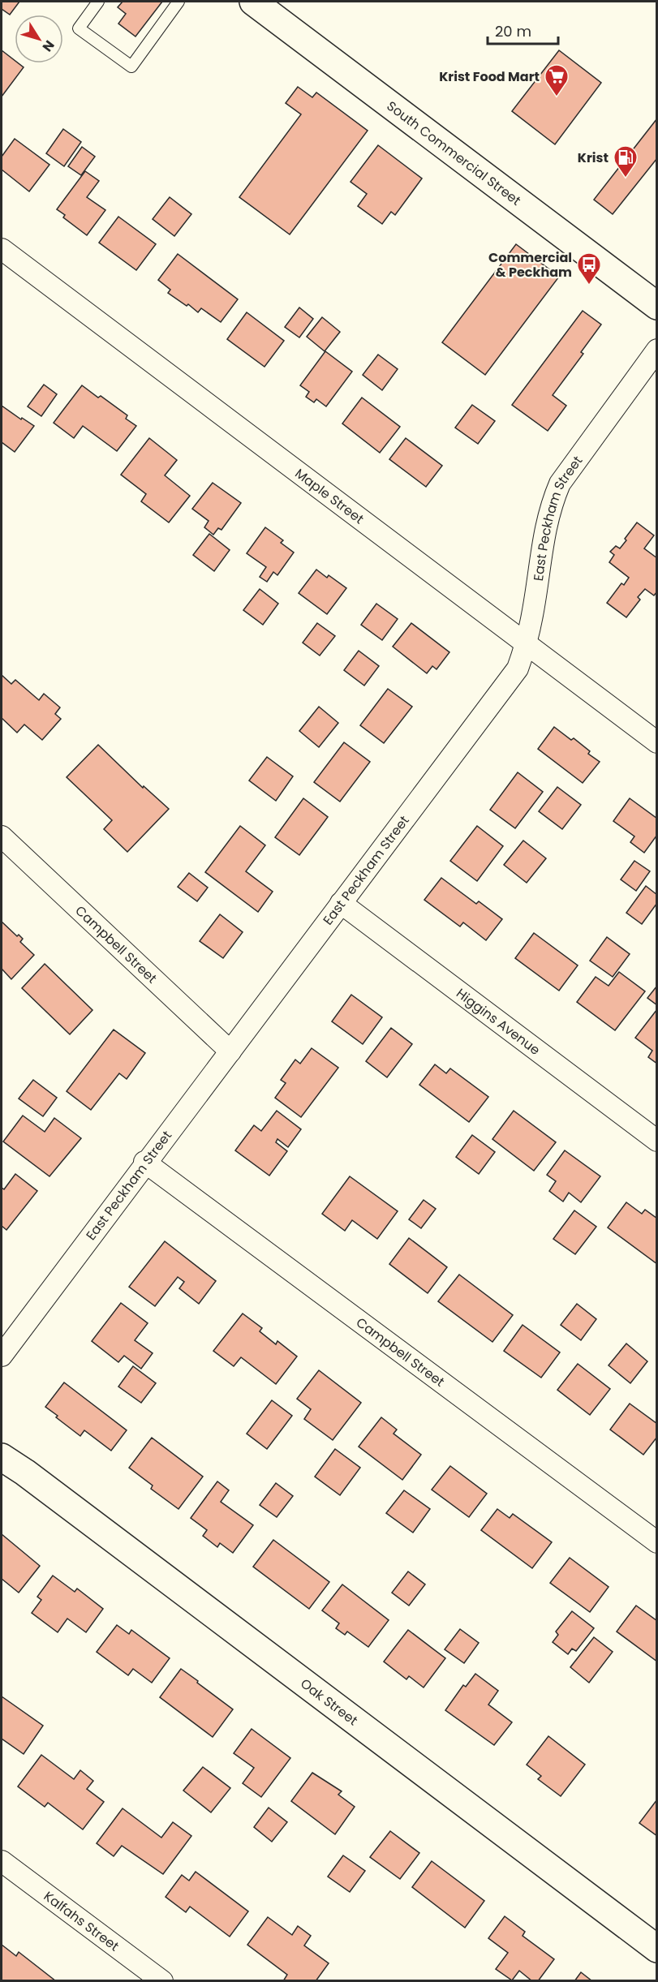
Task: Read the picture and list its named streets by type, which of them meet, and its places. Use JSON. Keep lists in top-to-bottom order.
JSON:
{
  "streets": {
    "street": [
      "South Commercial Street",
      "Maple Street",
      "East Peckham Street",
      "Campbell Street",
      "Higgins Avenue",
      "Oak Street",
      "Kalfahs Street"
    ]
  },
  "crossings": [
    ["Maple Street", "East Peckham Street"],
    ["East Peckham Street", "Campbell Street"],
    ["East Peckham Street", "Higgins Avenue"]
  ],
  "places": {
    "supermarket": ["Krist Food Mart"],
    "fuel station": ["Krist"],
    "bus stop": ["Commercial & Peckham"]
  },
  "scale_bar": "20 m",
  "north": "bottom right"
}
